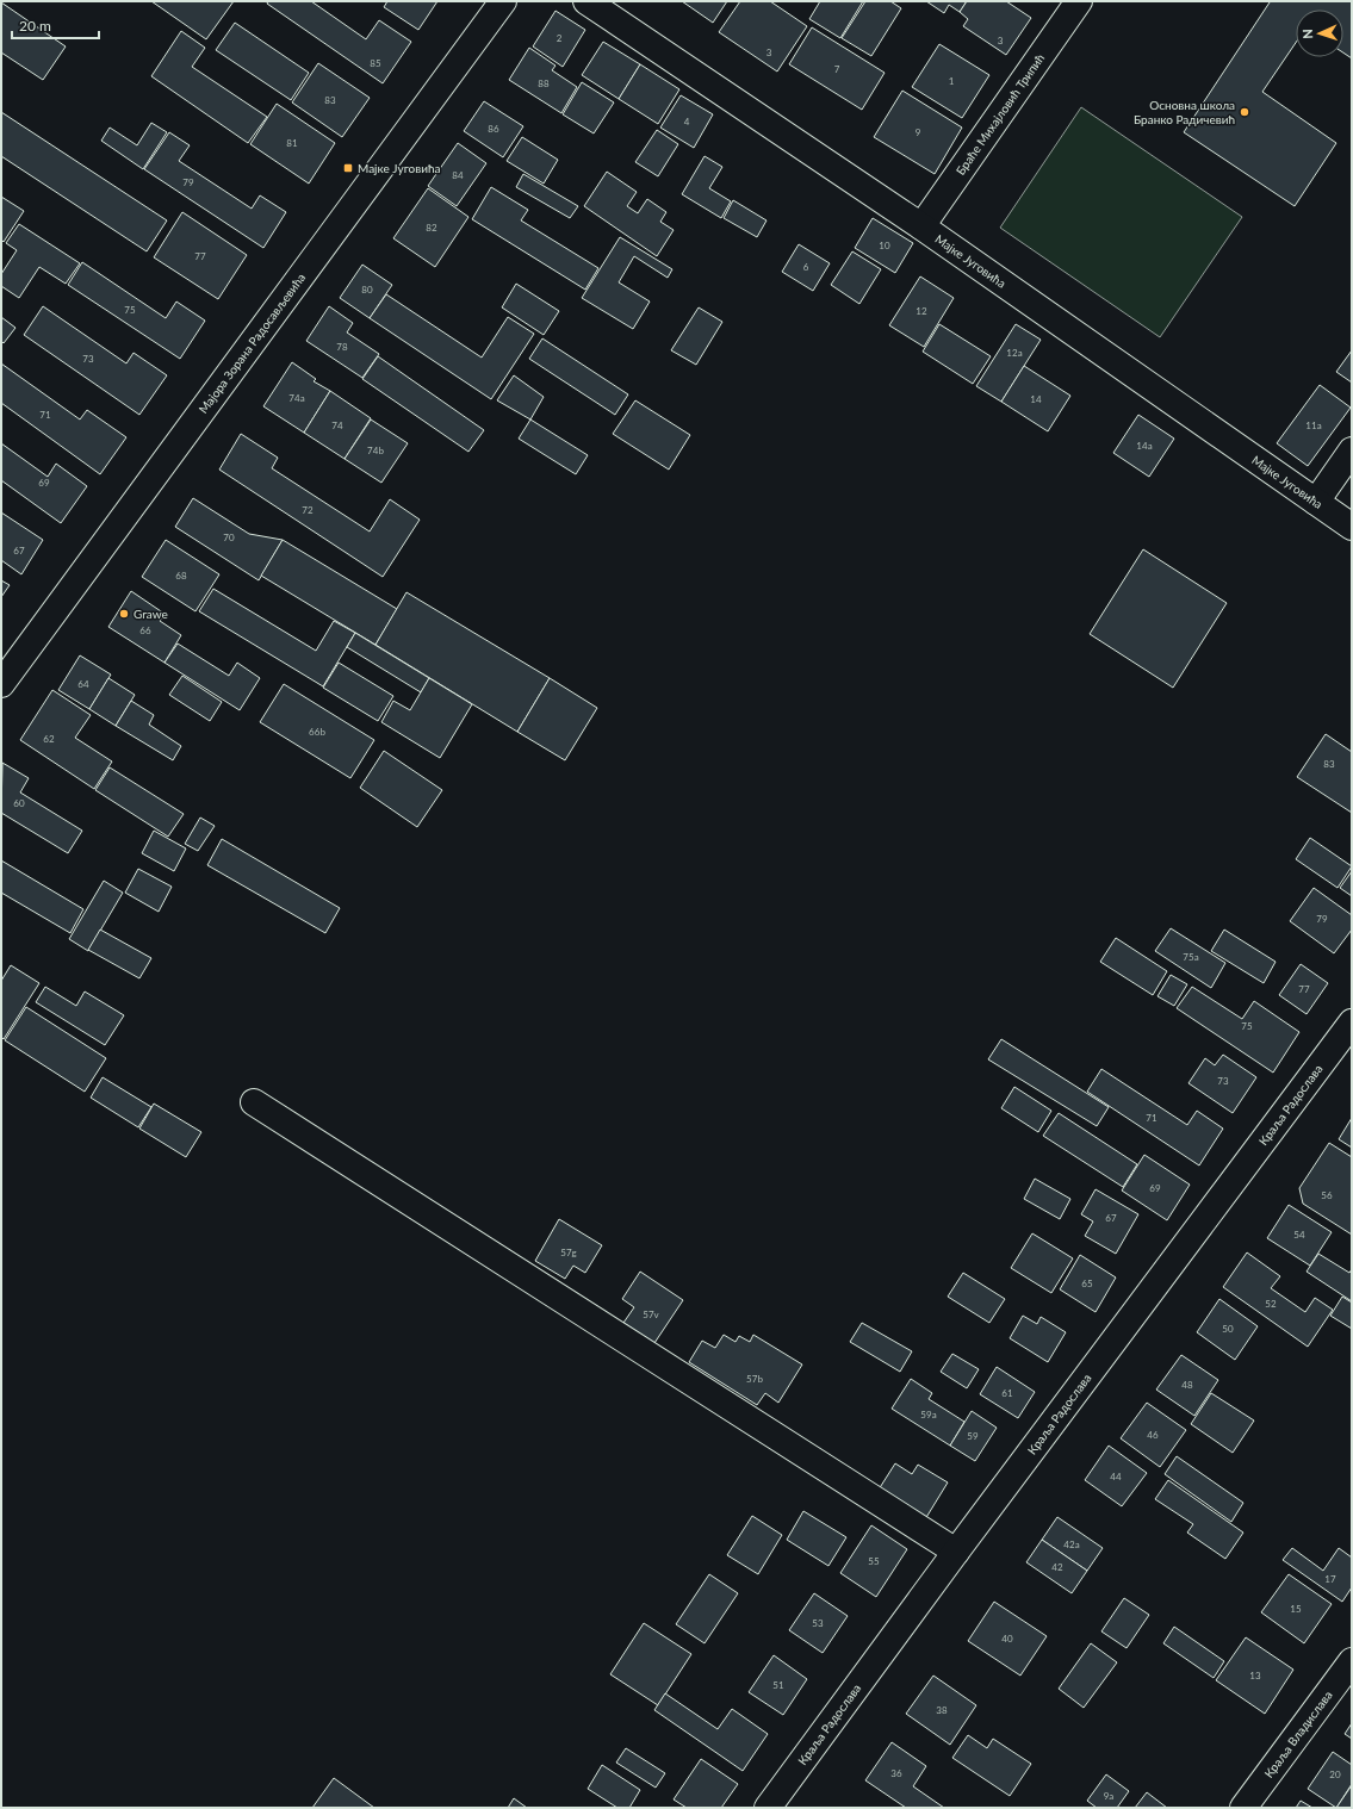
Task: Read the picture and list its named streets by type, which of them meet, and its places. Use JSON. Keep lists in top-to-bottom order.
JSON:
{
  "streets": {
    "street": [
      "Браће Михајловић Трипић",
      "Мајке Југовића",
      "Мајора Зорана Радосављевића",
      "Краља Радослава",
      "Краља Владислава"
    ]
  },
  "crossings": [
    ["Браће Михајловић Трипић", "Мајке Југовића"]
  ],
  "places": {
    "other": ["Основна школа Бранко Радичевић", "Grawe"],
    "transit": ["Мајке Југовића"]
  },
  "house_numbers": [
    "2",
    "3",
    "3",
    "85",
    "7",
    "1",
    "88",
    "83",
    "4",
    "86",
    "9",
    "81",
    "84",
    "79",
    "82",
    "10",
    "77",
    "6",
    "80",
    "75",
    "12",
    "78",
    "12a",
    "73",
    "74a",
    "14",
    "71",
    "74",
    "11a",
    "14a",
    "74b",
    "69",
    "72",
    "70",
    "67",
    "68",
    "66",
    "64",
    "66b",
    "62",
    "83",
    "60",
    "79",
    "75a",
    "77",
    "75",
    "73",
    "71",
    "69",
    "56",
    "67",
    "54",
    "57g",
    "65",
    "52",
    "57v",
    "50",
    "57b",
    "48",
    "61",
    "59a",
    "46",
    "59",
    "44",
    "42a",
    "55",
    "42",
    "17",
    "15",
    "53",
    "40",
    "13",
    "51",
    "38",
    "36",
    "20",
    "9a"
  ],
  "scale_bar": "20 m",
  "north": "left"
}
